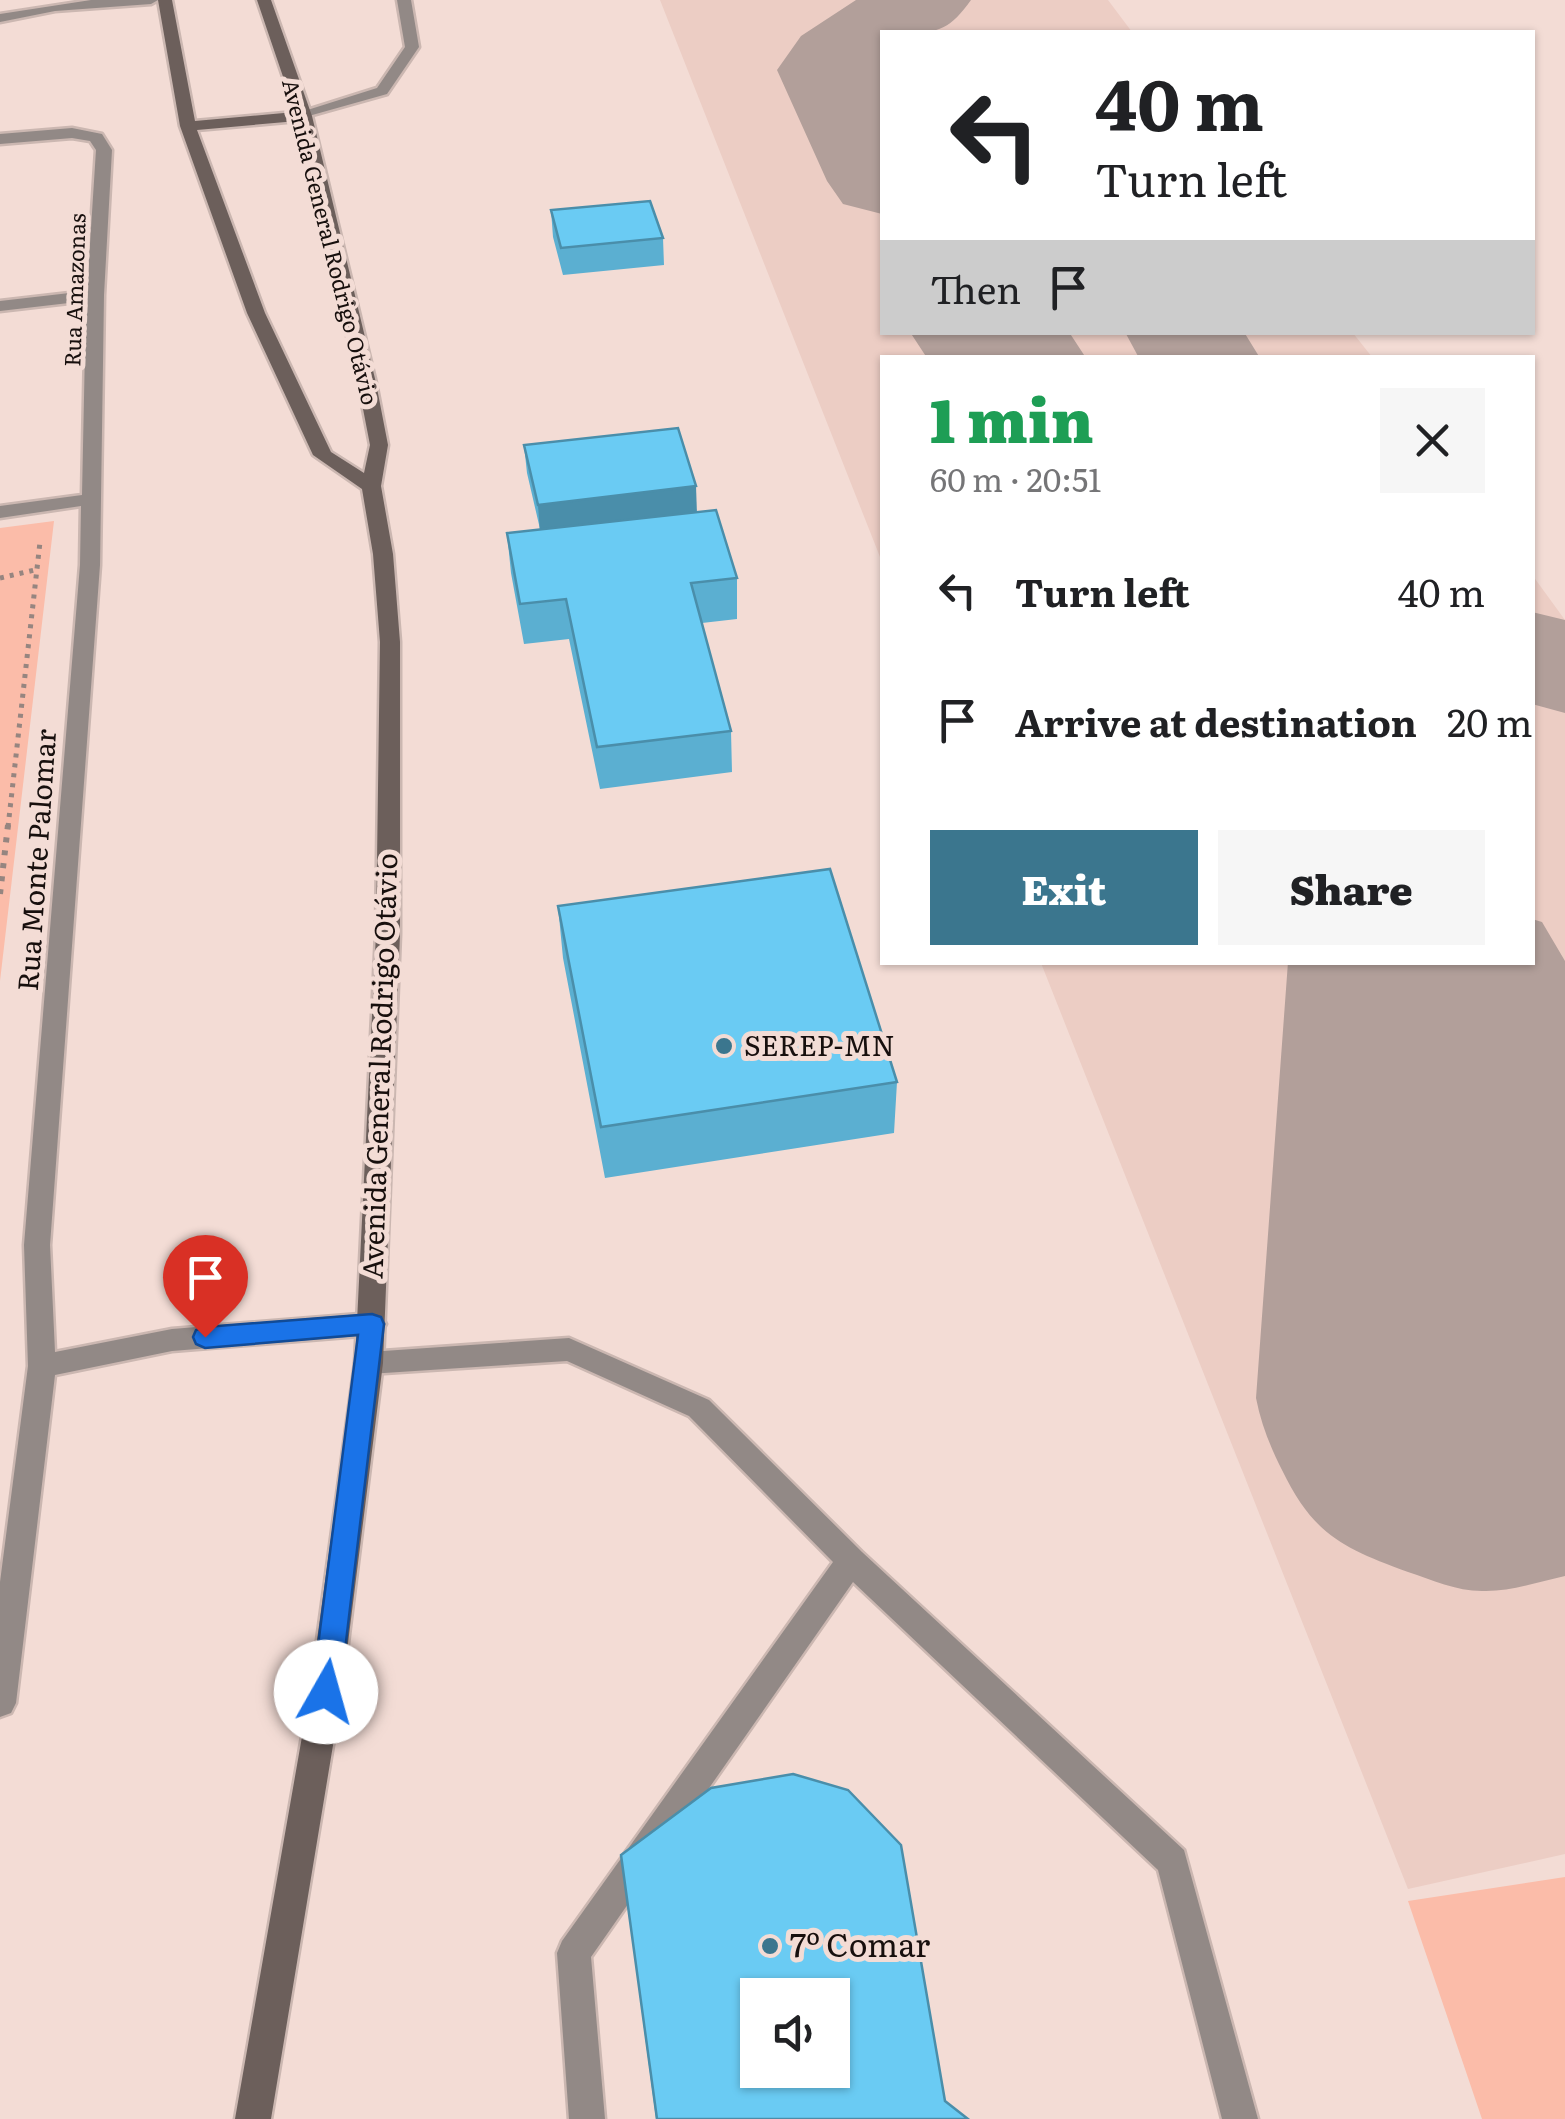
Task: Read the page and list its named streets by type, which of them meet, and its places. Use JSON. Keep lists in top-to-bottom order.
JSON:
{
  "streets": {
    "street": ["Avenida General Rodrigo Otávio", "Rua Amazonas", "Rua Monte Palomar"]
  },
  "crossings": [
    ["Rua Amazonas", "Rua Monte Palomar"]
  ],
  "places": ["SEREP-MN", "7º Comar"],
  "page": {
    "turn": ["40 m", "Turn left"],
    "then": "Then",
    "heading": ["1 min", "60 m · 20:51"],
    "list": [
      {
        "name": "Turn left",
        "value": "40 m"
      },
      {
        "name": "Arrive at destination",
        "value": "20 m"
      }
    ],
    "buttons": ["Exit", "Share"]
  }
}
